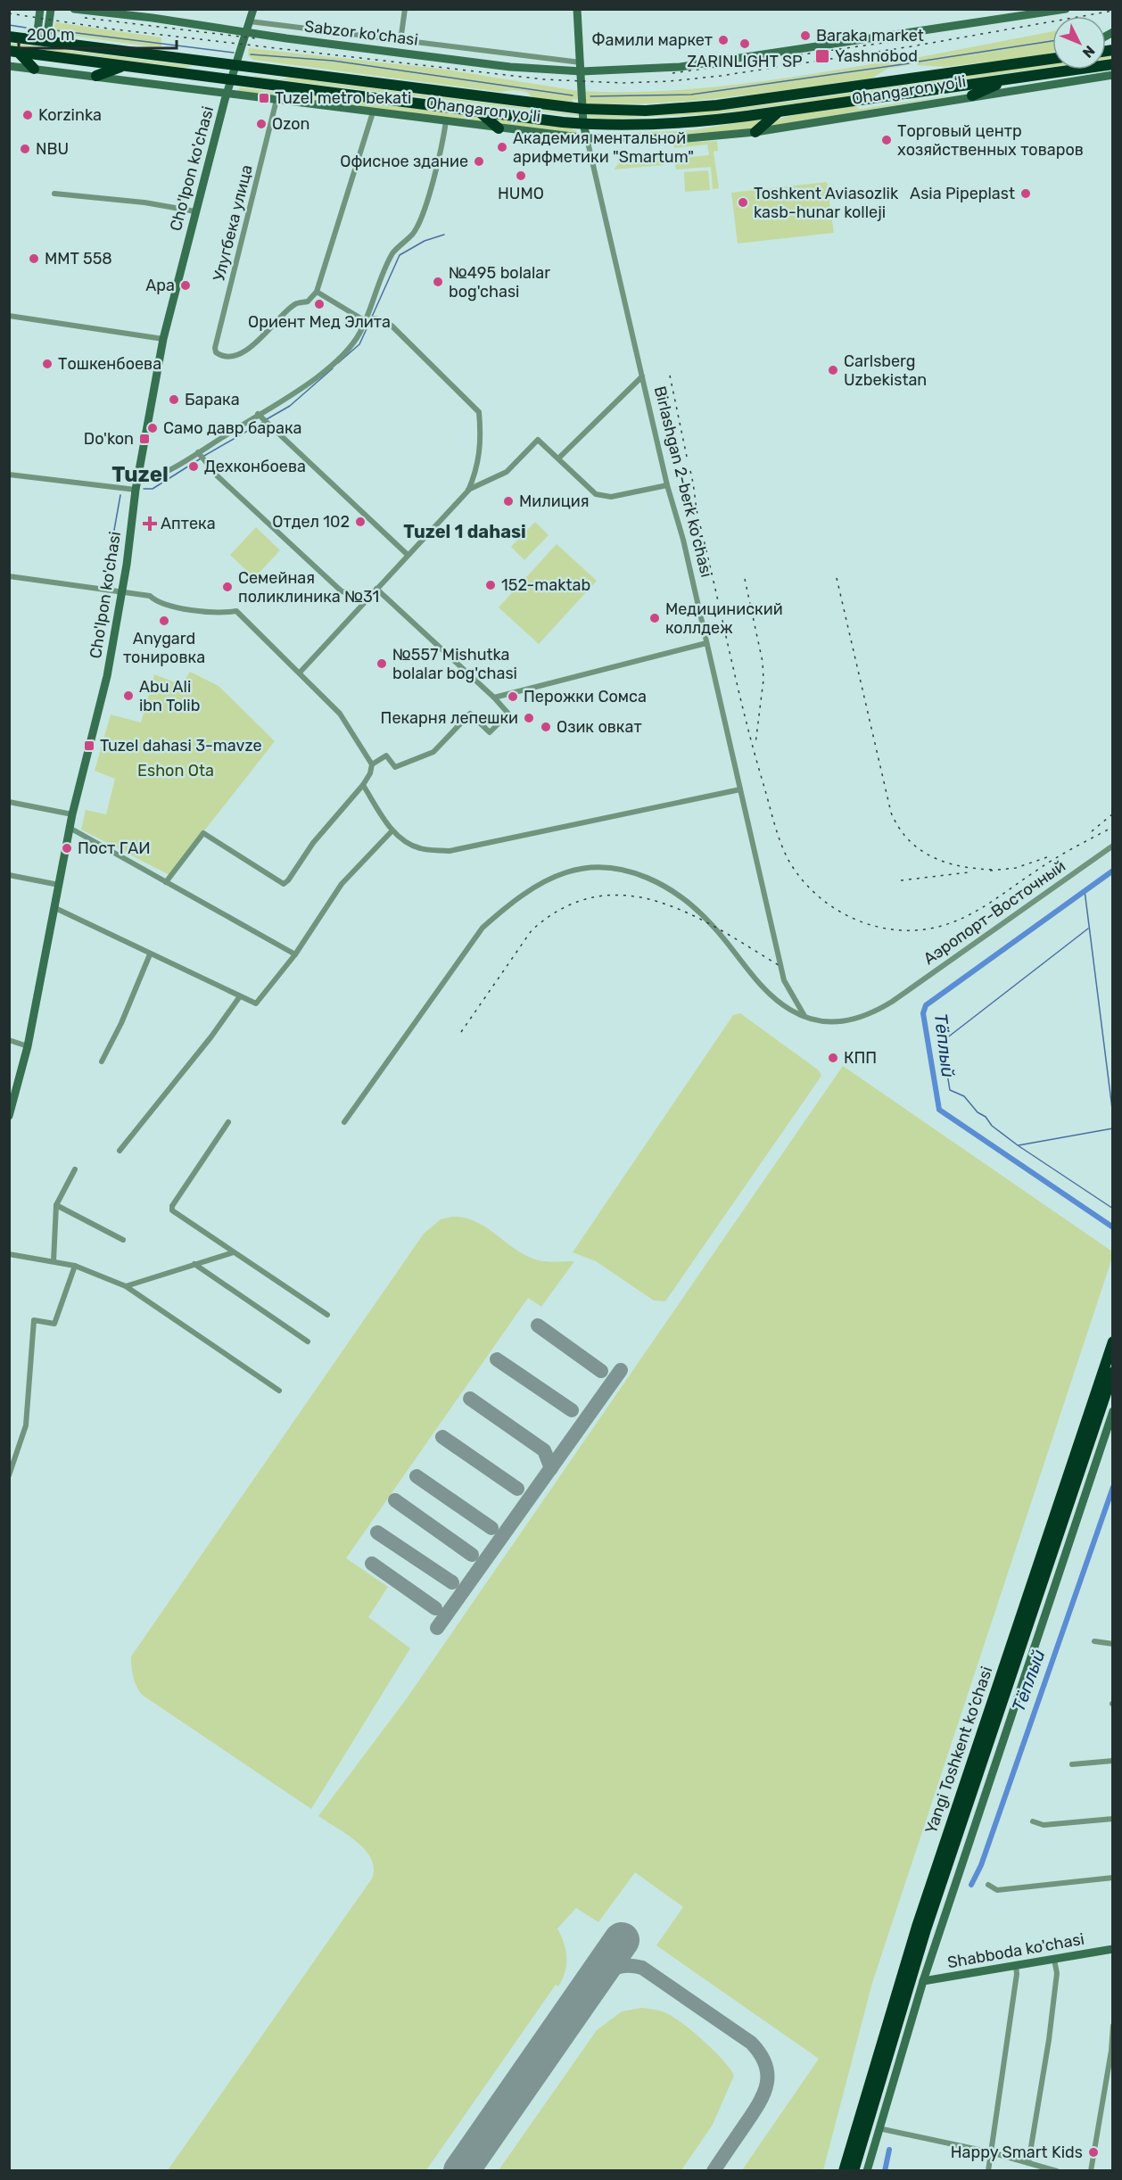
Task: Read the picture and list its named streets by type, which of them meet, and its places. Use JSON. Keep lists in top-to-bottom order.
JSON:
{
  "streets": {
    "highway": ["Ohangaron yoʻli", "Yangi Toshkent ko‘chasi"],
    "main road": [
      "Sabzor ko'chasi",
      "Cho'lpon ko'chasi",
      "Birlashgan 2-berk ko'chasi",
      "Shabboda ko'chasi"
    ],
    "street": ["Улугбека улица", "Аэропорт-Восточный"]
  },
  "crossings": [
    ["Sabzor ko'chasi", "Cho'lpon ko'chasi"],
    ["Sabzor ko'chasi", "Birlashgan 2-berk ko'chasi"],
    ["Ohangaron yoʻli", "Cho'lpon ko'chasi"],
    ["Ohangaron yoʻli", "Улугбека улица"],
    ["Ohangaron yoʻli", "Birlashgan 2-berk ko'chasi"],
    ["Birlashgan 2-berk ko'chasi", "Аэропорт-Восточный"]
  ],
  "districts": ["Tuzel", "Tuzel 1 dahasi"],
  "water": ["Тёплый"],
  "parks": ["Eshon Ota"],
  "places": {
    "other": [
      "Baraka market",
      "Фамили маркет",
      "ZARINLIGHT SP",
      "Korzinka",
      "Ozon",
      "Торговый центр хозяйственных товаров",
      "Академия ментальной арифметики \"Smartum\"",
      "NBU",
      "Офисное здание",
      "HUMO",
      "Asia Pipeplast",
      "Toshkent Aviasozlik kasb-hunar kolleji",
      "MMT 558",
      "№495 bolalar bog'chasi",
      "Ара",
      "Ориент Мед Элита",
      "Тошкенбоева",
      "Carlsberg Uzbekistan",
      "Барака",
      "Само давр барака",
      "Дехконбоева",
      "Милиция",
      "Отдел 102",
      "152-maktab",
      "Семейная поликлиника №31",
      "Медициниский коллдеж",
      "Anygard тонировка",
      "№557 Mishutka bolalar bog'chasi",
      "Abu Ali ibn Tolib",
      "Перожки Сомса",
      "Пекарня лепешки",
      "Озик овкат",
      "Пост ГАИ",
      "КПП",
      "Happy Smart Kids"
    ],
    "transit": [
      "Yashnobod",
      "Tuzel metro bekati",
      "Do'kon",
      "Tuzel dahasi 3-mavze"
    ],
    "health": ["Аптека"]
  },
  "scale_bar": "200 m",
  "north": "bottom right"
}
